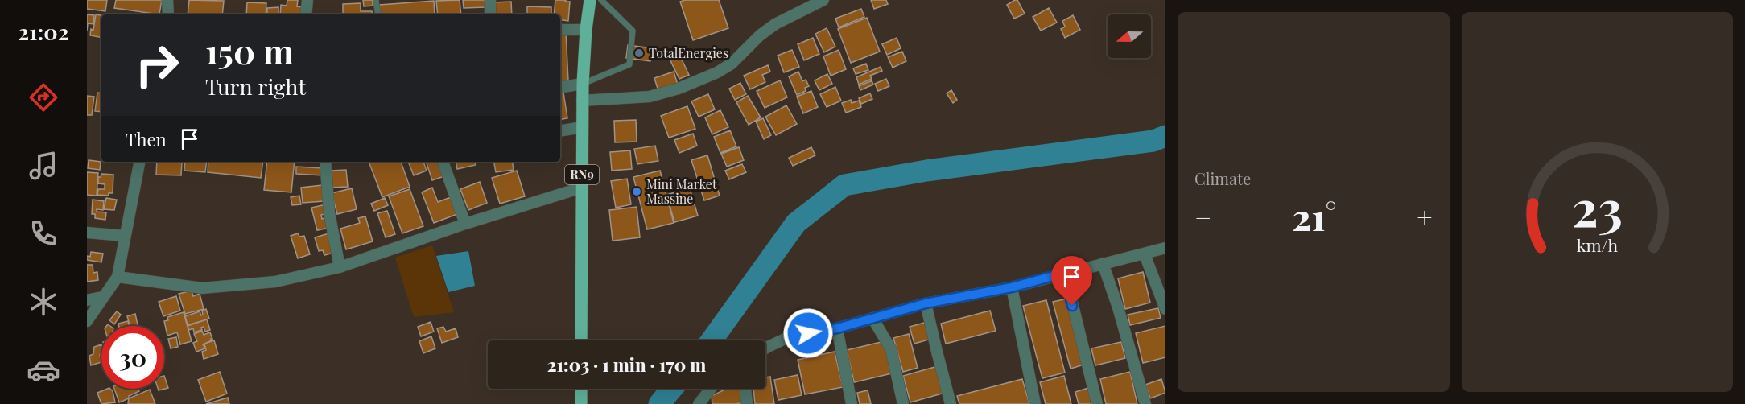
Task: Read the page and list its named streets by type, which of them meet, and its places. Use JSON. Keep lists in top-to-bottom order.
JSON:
{
  "streets": {
    "main road": ["RN9"]
  },
  "places": ["TotalEnergies", "Mini Market Massine"],
  "north": "left",
  "page": {
    "tabs": "21:02",
    "tile": "Climate",
    "turn": ["150 m", "Turn right"],
    "then": "Then",
    "heat": ["−", "21°", "+"],
    "limit": "30",
    "trip": "21:03 · 1 min · 170 m",
    "gauge": ["23", "km/h"]
  }
}
